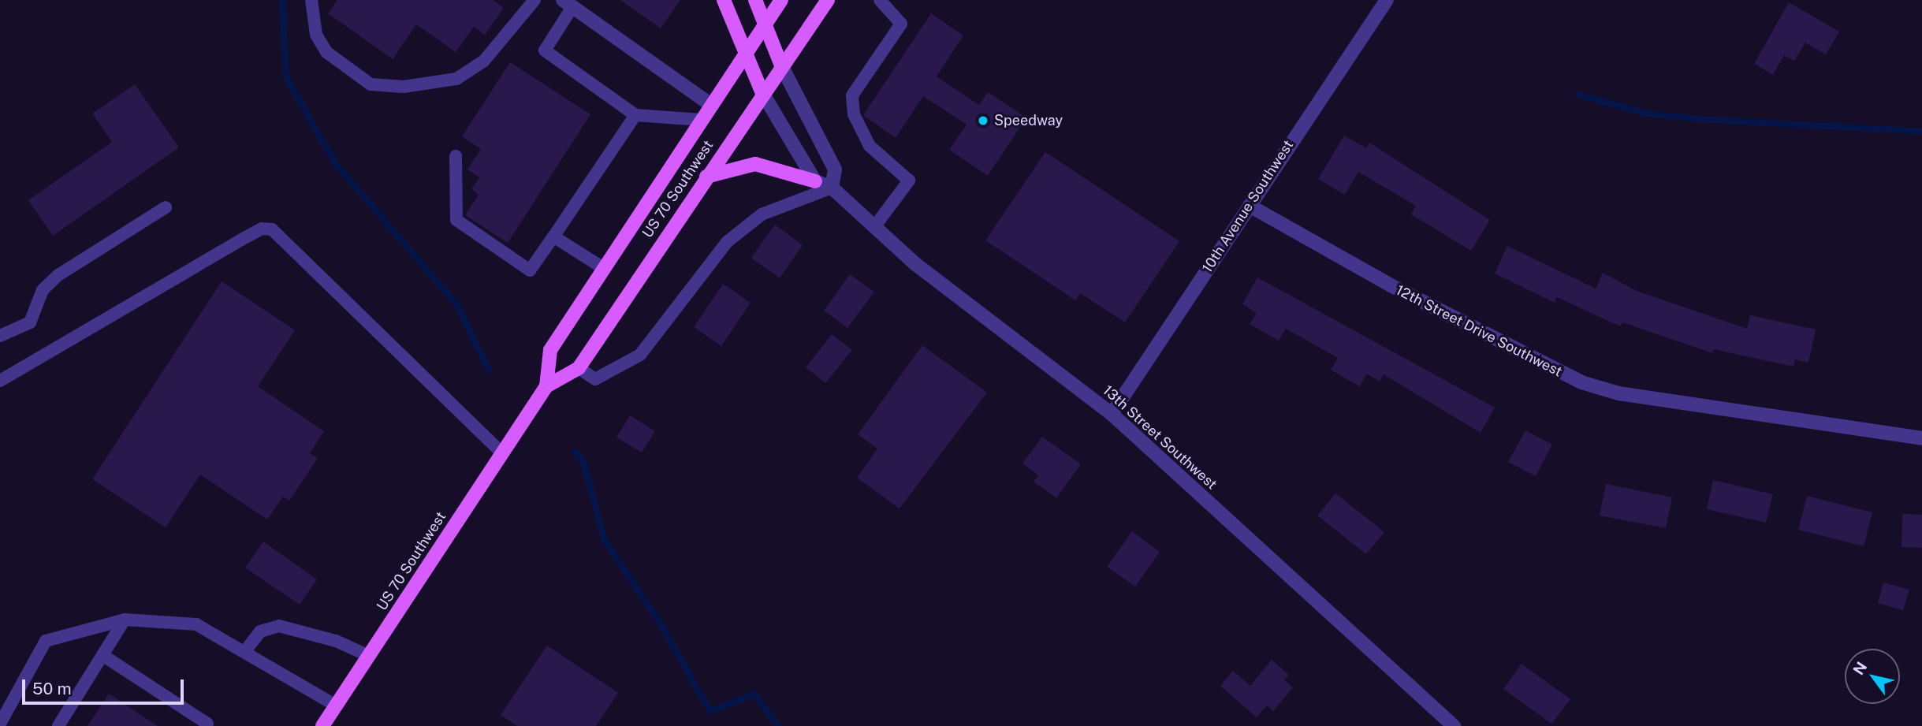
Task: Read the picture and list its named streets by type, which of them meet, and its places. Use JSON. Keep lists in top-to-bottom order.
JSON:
{
  "streets": {
    "main road": ["US 70 Southwest"],
    "street": ["10th Avenue Southwest", "12th Street Drive Southwest", "13th Street Southwest"]
  },
  "crossings": [
    ["10th Avenue Southwest", "12th Street Drive Southwest"],
    ["10th Avenue Southwest", "13th Street Southwest"]
  ],
  "places": ["Speedway"],
  "scale_bar": "50 m",
  "north": "top left"
}
